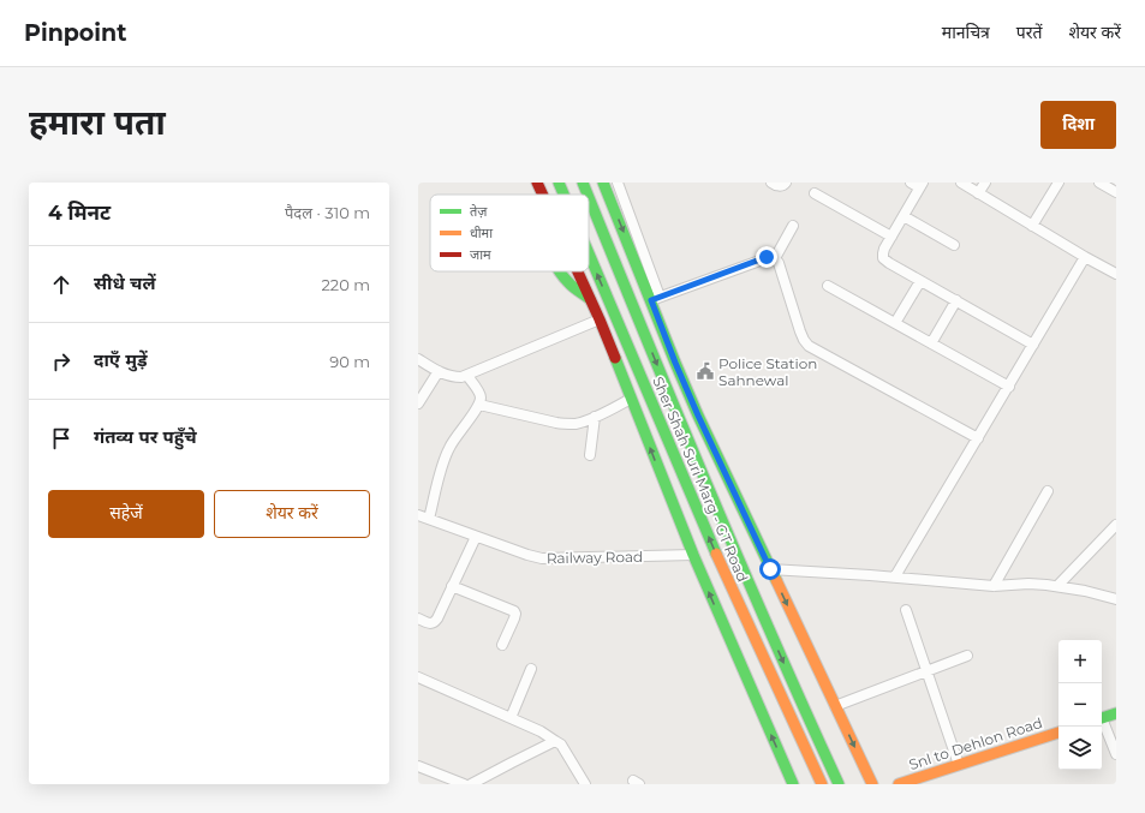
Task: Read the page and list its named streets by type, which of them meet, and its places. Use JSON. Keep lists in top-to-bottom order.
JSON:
{
  "streets": {
    "main road": ["Sher Shah Suri Marg - GT Road", "Snl to Dehlon Road"],
    "street": ["Railway Road"]
  },
  "places": {
    "public building": ["Police Station Sahnewal"]
  },
  "legend": ["तेज़", "धीमा", "जाम"],
  "page": {
    "header": "Pinpoint",
    "nav": ["मानचित्र", "परतें", "शेयर करें"],
    "buttons": [
      "दिशा",
      ["सहेजें", "शेयर करें"]
    ],
    "title": "हमारा पता",
    "heading": ["4 मिनट", "पैदल · 310 m"],
    "list": [
      ["सीधे चलें", "220 m"],
      ["दाएँ मुड़ें", "90 m"],
      "गंतव्य पर पहुँचे"
    ],
    "map_buttons": ["+", "−"]
  }
}
